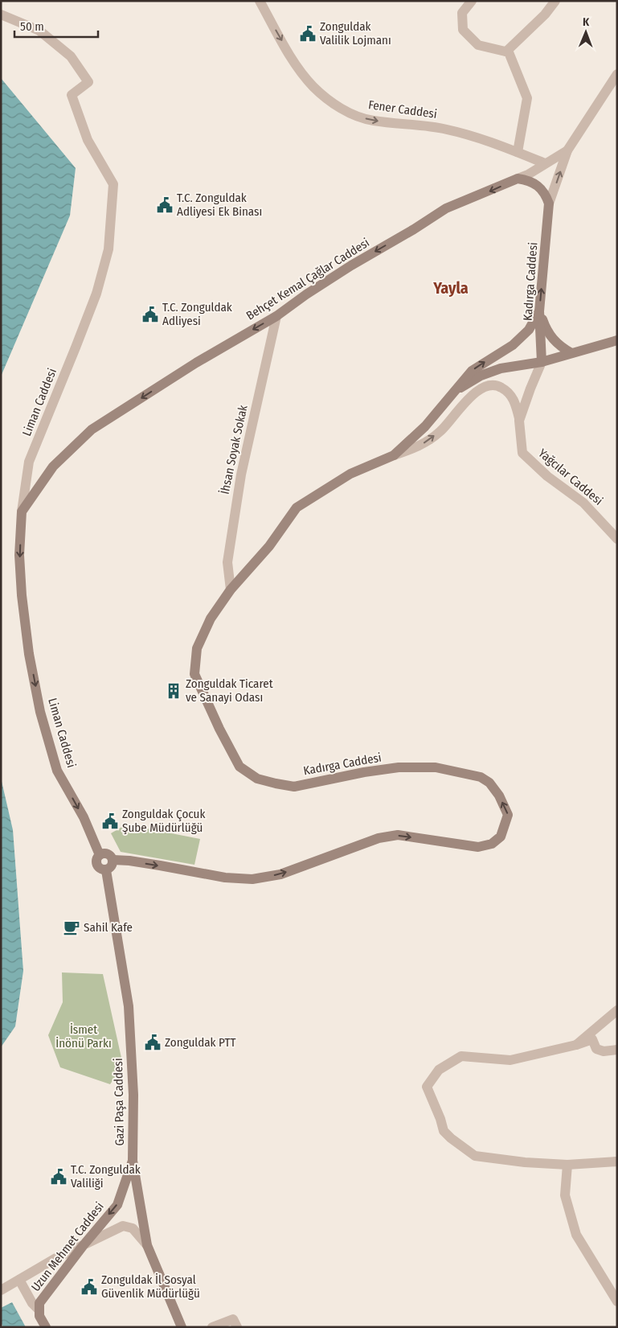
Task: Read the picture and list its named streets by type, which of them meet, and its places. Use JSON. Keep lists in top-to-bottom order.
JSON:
{
  "streets": {
    "main road": [
      "Behçet Kemal Çağlar Caddesi",
      "Kadırga Caddesi",
      "Liman Caddesi",
      "Gazi Paşa Caddesi",
      "Uzun Mehmet Caddesi"
    ],
    "street": ["Fener Caddesi", "İhsan Soyak Sokak", "Yağcılar Caddesi"]
  },
  "crossings": [
    ["Behçet Kemal Çağlar Caddesi", "Liman Caddesi"],
    ["Behçet Kemal Çağlar Caddesi", "İhsan Soyak Sokak"],
    ["Kadırga Caddesi", "Liman Caddesi"],
    ["Kadırga Caddesi", "İhsan Soyak Sokak"],
    ["Kadırga Caddesi", "Yağcılar Caddesi"],
    ["Kadırga Caddesi", "Gazi Paşa Caddesi"],
    ["Liman Caddesi", "Gazi Paşa Caddesi"],
    ["Gazi Paşa Caddesi", "Uzun Mehmet Caddesi"]
  ],
  "one_way": [
    "Fener Caddesi",
    "Behçet Kemal Çağlar Caddesi",
    "Liman Caddesi",
    "Uzun Mehmet Caddesi"
  ],
  "districts": ["Yayla"],
  "parks": ["İsmet İnönü Parkı"],
  "places": {
    "public building": [
      "Zonguldak Valilik Lojmanı",
      "T.C. Zonguldak Adliyesi Ek Binası",
      "T.C. Zonguldak Adliyesi",
      "Zonguldak Çocuk Şube Müdürlüğü",
      "Zonguldak PTT",
      "T.C. Zonguldak Valiliği",
      "Zonguldak İl Sosyal Güvenlik Müdürlüğü"
    ],
    "building": ["Zonguldak Ticaret ve Sanayi Odası"],
    "cafe": ["Sahil Kafe"]
  },
  "scale_bar": "50 m",
  "north": "top"
}
